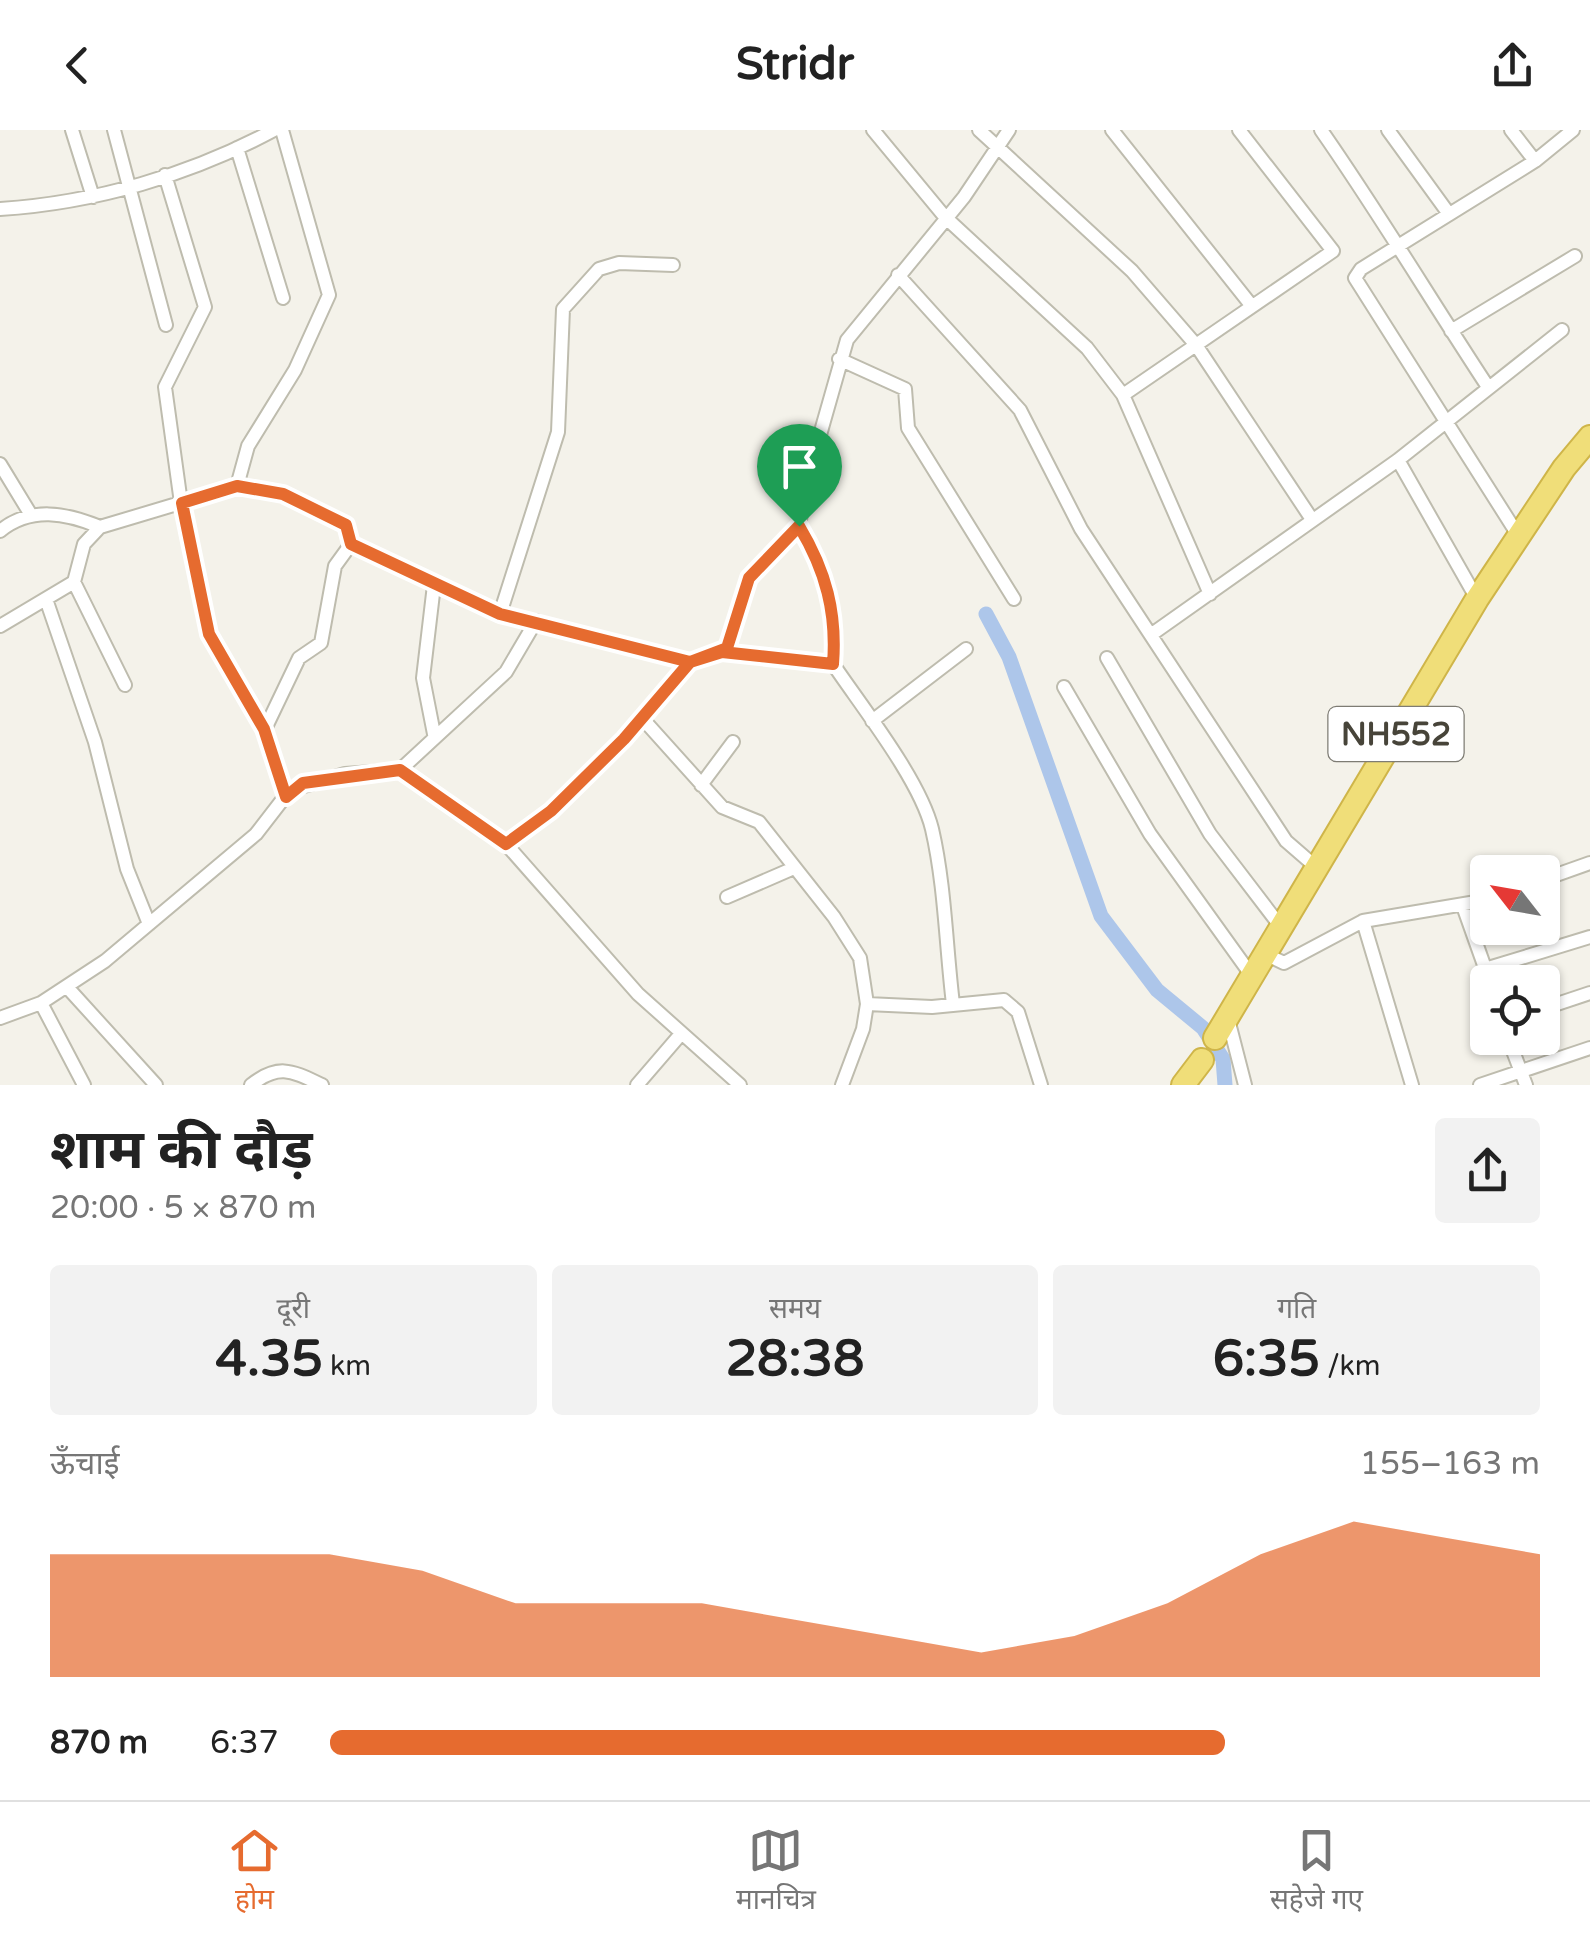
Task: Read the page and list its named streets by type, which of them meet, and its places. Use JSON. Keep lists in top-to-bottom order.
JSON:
{
  "streets": {
    "highway": ["NH552"]
  },
  "north": "top left",
  "page": {
    "header": "Stridr",
    "heading": ["शाम की दौड़", "20:00 · 5 × 870 m"],
    "stats": [
      ["दूरी", "4.35 km"],
      ["समय", "28:38"],
      ["गति", "6:35 /km"]
    ],
    "chart": ["ऊँचाई", "155–163 m"],
    "list": [
      {
        "name": "870 m",
        "note": "6:37"
      }
    ],
    "tabs": ["होम", "मानचित्र", "सहेजे गए"]
  }
}
